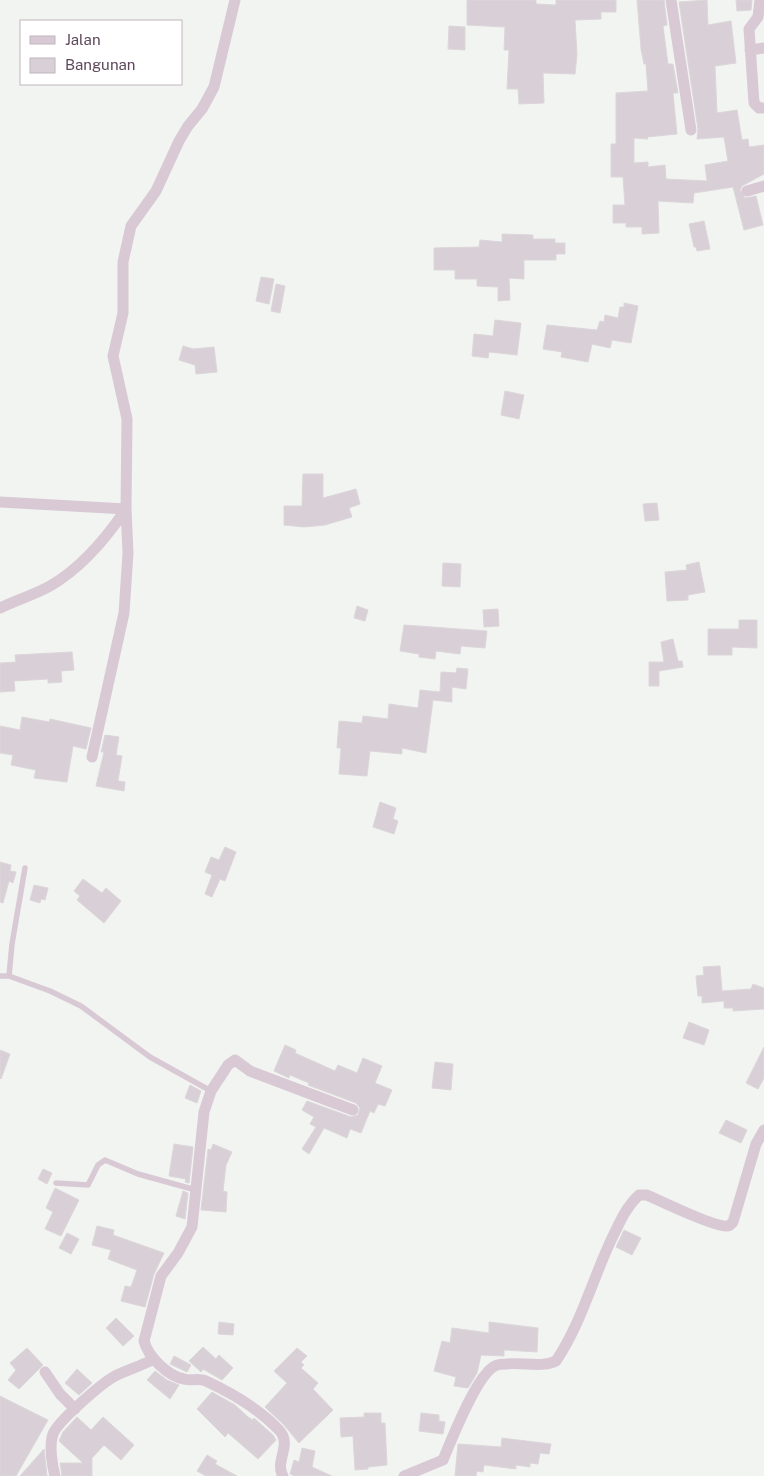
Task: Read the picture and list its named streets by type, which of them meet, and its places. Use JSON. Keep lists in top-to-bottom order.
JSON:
{
  "legend": ["Jalan", "Bangunan"]
}
